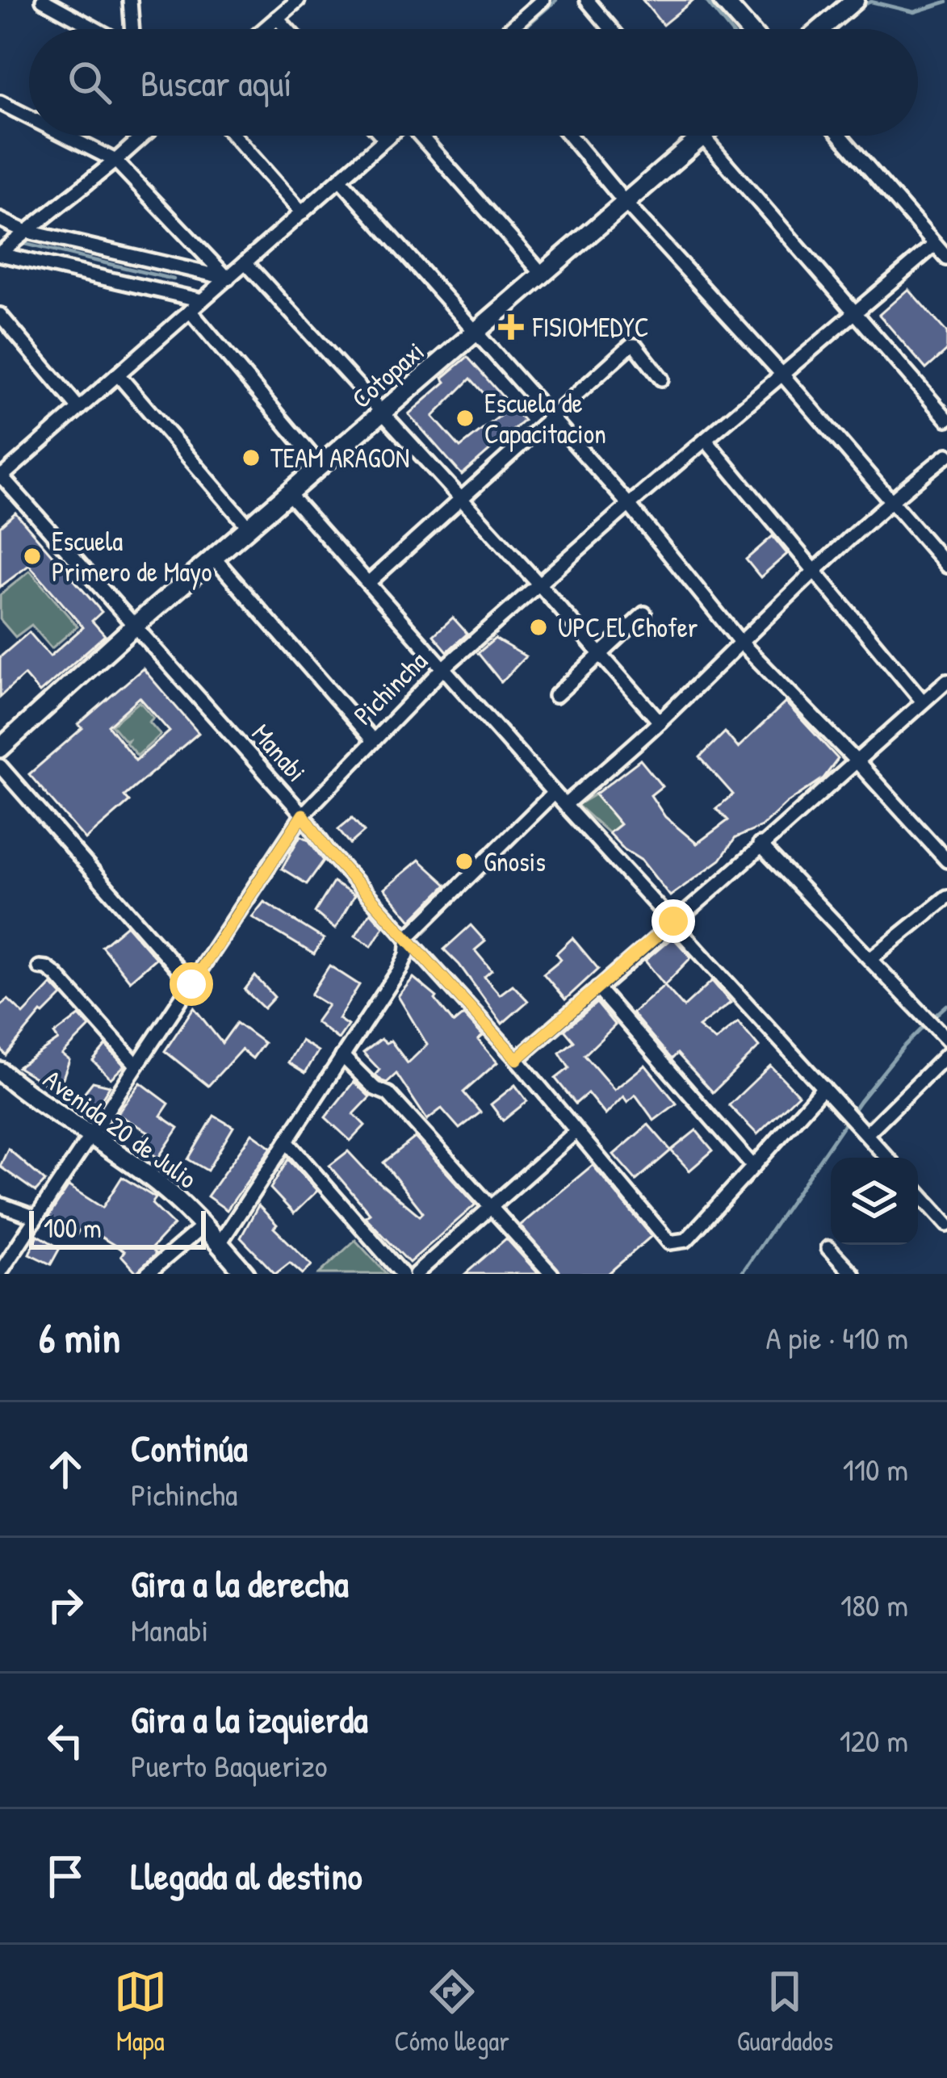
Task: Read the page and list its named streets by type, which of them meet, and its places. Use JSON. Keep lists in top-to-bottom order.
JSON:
{
  "streets": {
    "street": [
      "Cotopaxi",
      "Pichincha",
      "Manabi",
      "Avenida 20 de Julio"
    ]
  },
  "crossings": [
    ["Cotopaxi", "Manabi"],
    ["Pichincha", "Manabi"],
    ["Pichincha", "Avenida 20 de Julio"]
  ],
  "places": {
    "health": ["FISIOMEDYC"],
    "other": [
      "Escuela de Capacitacion",
      "TEAM ARAGON",
      "Escuela Primero de Mayo",
      "UPC El Chofer",
      "Gnosis"
    ]
  },
  "scale_bar": "100 m",
  "page": {
    "search": "Buscar aquí",
    "scale": "100 m",
    "heading": ["6 min", "A pie · 410 m"],
    "list": [
      ["Continúa", "Pichincha", "110 m"],
      ["Gira a la derecha", "Manabi", "180 m"],
      ["Gira a la izquierda", "Puerto Baquerizo", "120 m"],
      "Llegada al destino"
    ],
    "nav": ["Mapa", "Cómo llegar", "Guardados"]
  }
}
